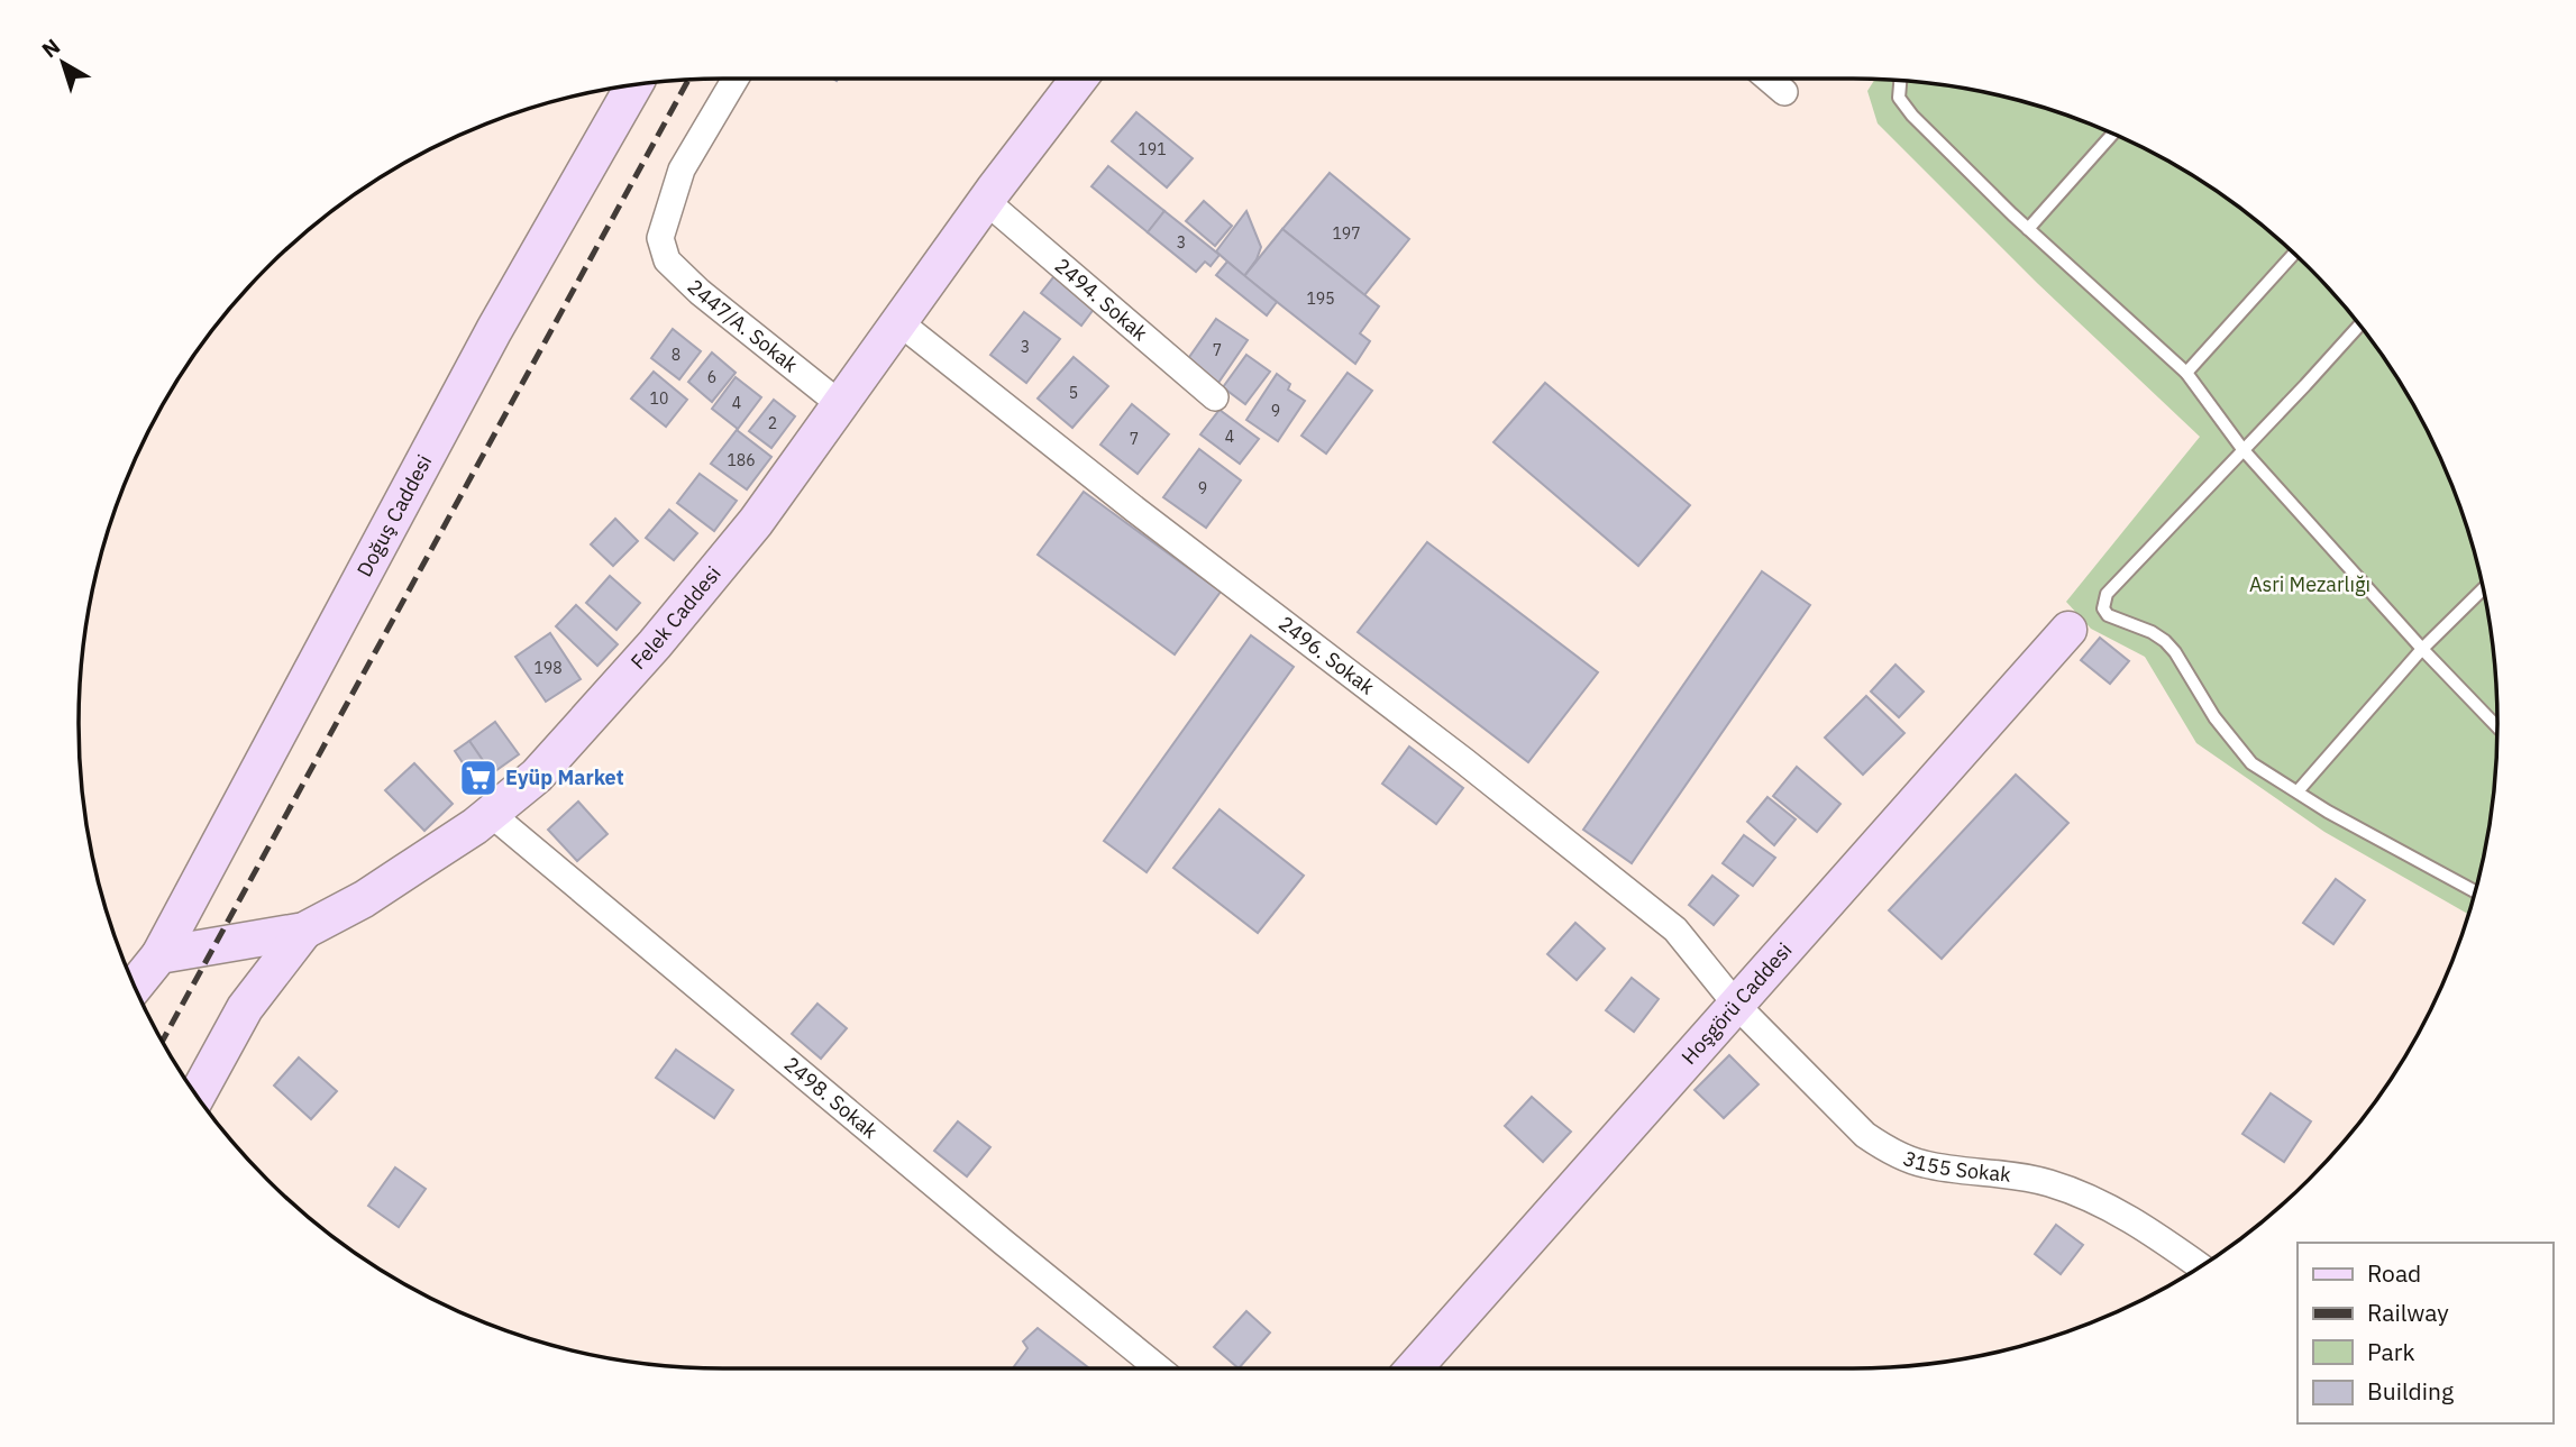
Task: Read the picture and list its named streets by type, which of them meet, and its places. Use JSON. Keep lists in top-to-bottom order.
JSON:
{
  "streets": {
    "street": [
      "2494. Sokak",
      "2447/A. Sokak",
      "Doğuş Caddesi",
      "Felek Caddesi",
      "2496. Sokak",
      "Hoşgörü Caddesi",
      "2498. Sokak",
      "3155 Sokak"
    ]
  },
  "crossings": [
    ["2494. Sokak", "Felek Caddesi"],
    ["2447/A. Sokak", "Felek Caddesi"],
    ["Doğuş Caddesi", "Felek Caddesi"],
    ["Felek Caddesi", "2496. Sokak"],
    ["Felek Caddesi", "2498. Sokak"],
    ["2496. Sokak", "Hoşgörü Caddesi"],
    ["2496. Sokak", "3155 Sokak"],
    ["Hoşgörü Caddesi", "3155 Sokak"]
  ],
  "parks": ["Asri Mezarlığı"],
  "places": {
    "supermarket": ["Eyüp Market"]
  },
  "house_numbers": [
    "191",
    "197",
    "3",
    "195",
    "3",
    "7",
    "8",
    "6",
    "5",
    "10",
    "4",
    "9",
    "2",
    "4",
    "7",
    "186",
    "9",
    "198"
  ],
  "legend": [
    "Road",
    "Railway",
    "Park",
    "Building"
  ],
  "north": "top left"
}
